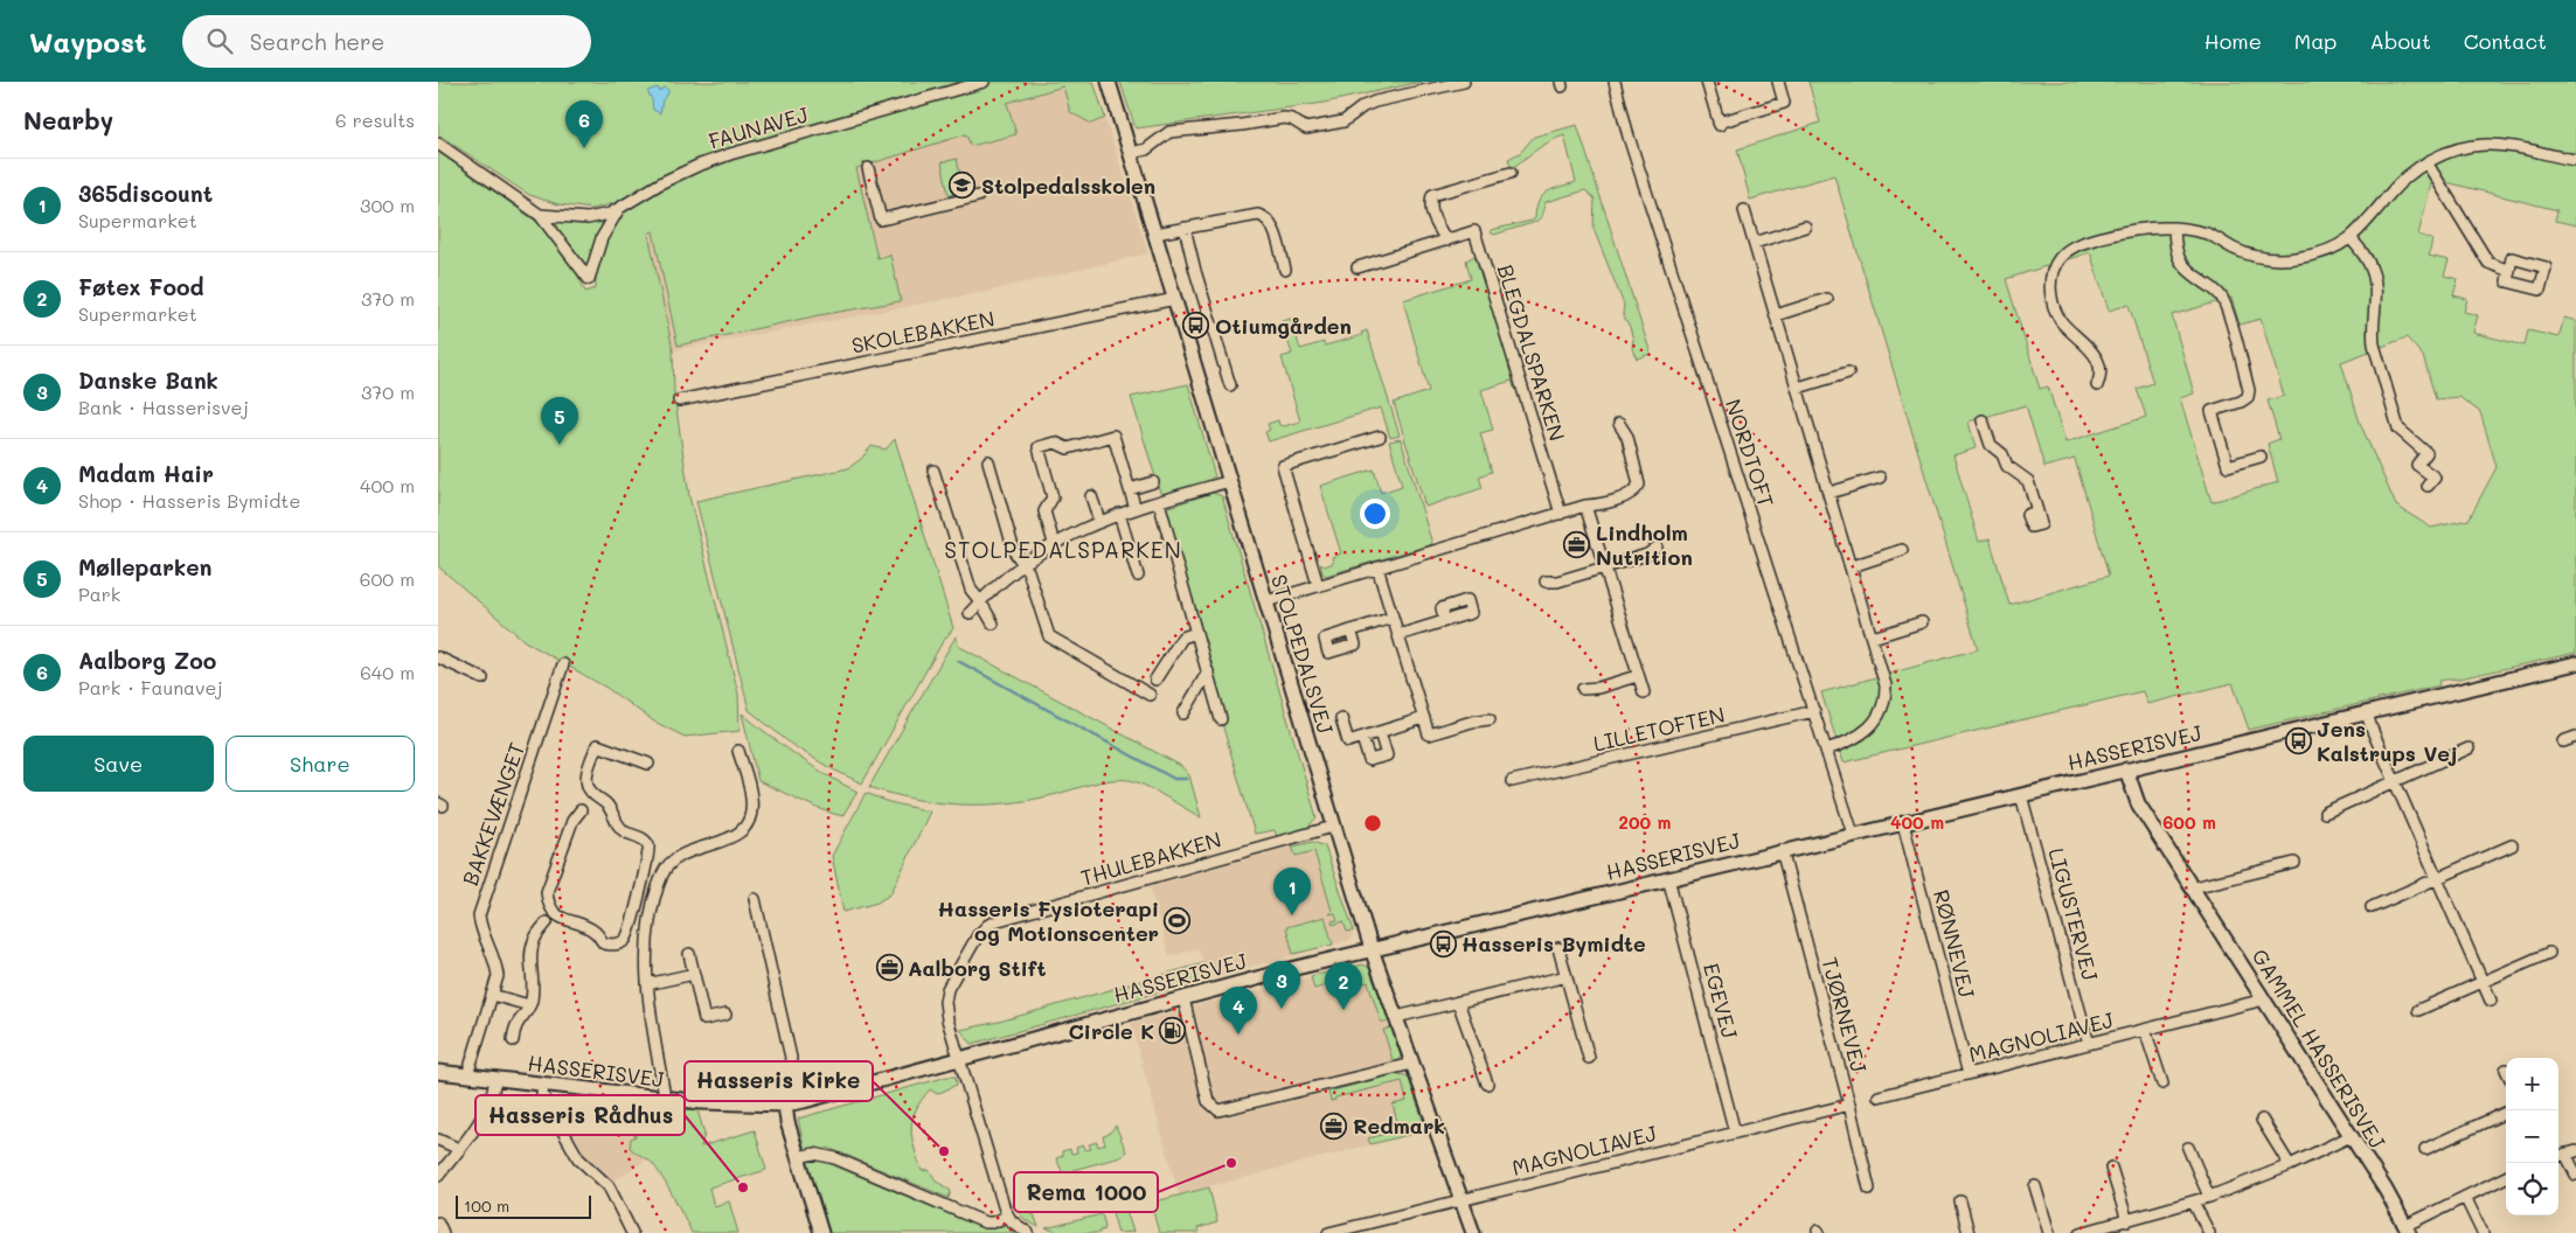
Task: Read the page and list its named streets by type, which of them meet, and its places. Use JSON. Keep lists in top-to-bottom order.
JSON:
{
  "streets": {
    "street": [
      "FAUNAVEJ",
      "SKOLEBAKKEN",
      "BLEGDALSPARKEN",
      "NORDTOFT",
      "STOLPEDALSVEJ",
      "LILLETOFTEN",
      "HASSERISVEJ",
      "BAKKEVÆNGET",
      "THULEBAKKEN",
      "LIGUSTERVEJ",
      "RØNNEVEJ",
      "EGEVEJ",
      "TJØRNEVEJ",
      "MAGNOLIAVEJ",
      "GAMMEL HASSERISVEJ"
    ]
  },
  "crossings": [
    ["SKOLEBAKKEN", "STOLPEDALSVEJ"],
    ["NORDTOFT", "LILLETOFTEN"],
    ["NORDTOFT", "HASSERISVEJ"],
    ["STOLPEDALSVEJ", "HASSERISVEJ"],
    ["STOLPEDALSVEJ", "THULEBAKKEN"],
    ["STOLPEDALSVEJ", "MAGNOLIAVEJ"],
    ["HASSERISVEJ", "BAKKEVÆNGET"],
    ["HASSERISVEJ", "THULEBAKKEN"],
    ["HASSERISVEJ", "LIGUSTERVEJ"],
    ["HASSERISVEJ", "RØNNEVEJ"],
    ["HASSERISVEJ", "EGEVEJ"],
    ["HASSERISVEJ", "TJØRNEVEJ"],
    ["HASSERISVEJ", "GAMMEL HASSERISVEJ"],
    ["LIGUSTERVEJ", "MAGNOLIAVEJ"],
    ["RØNNEVEJ", "MAGNOLIAVEJ"],
    ["EGEVEJ", "MAGNOLIAVEJ"],
    ["TJØRNEVEJ", "MAGNOLIAVEJ"],
    ["MAGNOLIAVEJ", "GAMMEL HASSERISVEJ"]
  ],
  "districts": ["STOLPEDALSPARKEN"],
  "places": {
    "school or university": ["Stolpedalsskolen"],
    "bus stop": ["Otiumgården", "Jens Kalstrups Vej", "Hasseris Bymidte"],
    "office": ["Lindholm Nutrition", "Aalborg Stift", "Redmark"],
    "sports": ["Hasseris Fysioterapi og Motionscenter"],
    "fuel station": ["Circle K"],
    "other": ["Hasseris Kirke", "Rema 1000", "Hasseris Rådhus"]
  },
  "scale_bar": "100 m",
  "page": {
    "header": "Waypost",
    "search": "Search here",
    "nav": [
      "Home",
      "Map",
      "About",
      "Contact"
    ],
    "heading": ["Nearby", "6 results"],
    "pins": [
      "6",
      "5",
      "1",
      "3",
      "2",
      "4"
    ],
    "list": [
      {
        "mark": "1",
        "name": "365discount",
        "note": "Supermarket",
        "value": "300 m"
      },
      {
        "mark": "2",
        "name": "Føtex Food",
        "note": "Supermarket",
        "value": "370 m"
      },
      {
        "mark": "3",
        "name": "Danske Bank",
        "note": "Bank · Hasserisvej",
        "value": "370 m"
      },
      {
        "mark": "4",
        "name": "Madam Hair",
        "note": "Shop · Hasseris Bymidte",
        "value": "400 m"
      },
      {
        "mark": "5",
        "name": "Mølleparken",
        "note": "Park",
        "value": "600 m"
      },
      {
        "mark": "6",
        "name": "Aalborg Zoo",
        "note": "Park · Faunavej",
        "value": "640 m"
      }
    ],
    "buttons": ["Save", "Share"],
    "map_buttons": ["+", "−"],
    "scale": "100 m"
  },
  "rings": ["200 m", "400 m", "600 m"]
}
